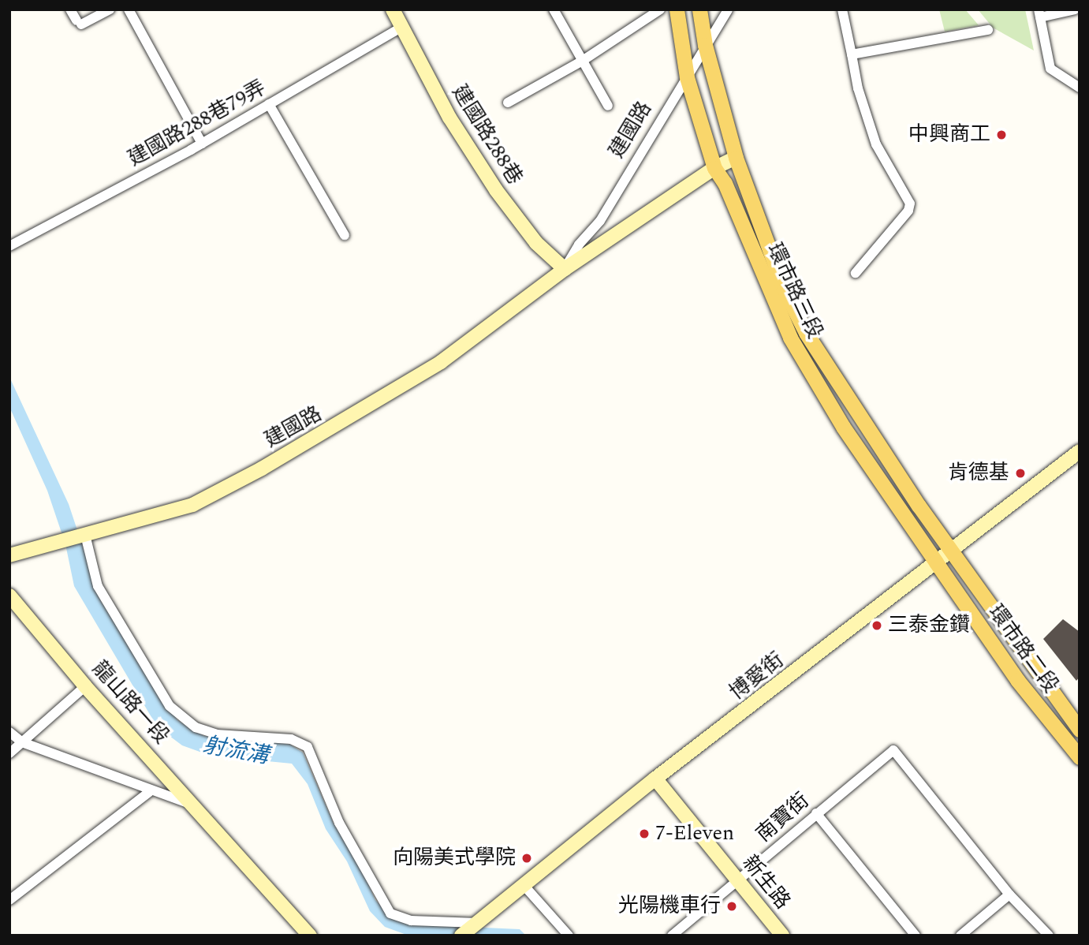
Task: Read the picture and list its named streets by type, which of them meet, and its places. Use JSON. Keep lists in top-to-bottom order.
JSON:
{
  "streets": {
    "main road": ["環市路三段", "環市路二段"],
    "street": [
      "建國路288巷79弄",
      "建國路",
      "建國路288巷",
      "博愛街",
      "龍山路一段",
      "南寶街",
      "新生路"
    ]
  },
  "crossings": [
    ["建國路288巷79弄", "建國路288巷"],
    ["建國路", "建國路288巷"],
    ["建國路", "環市路三段"],
    ["環市路三段", "環市路二段"],
    ["環市路三段", "博愛街"],
    ["環市路二段", "博愛街"],
    ["博愛街", "新生路"],
    ["南寶街", "新生路"]
  ],
  "water": ["射流溝"],
  "places": [
    "中興商工",
    "肯德基",
    "三泰金鑽",
    "7-Eleven",
    "向陽美式學院",
    "光陽機車行"
  ]
}
